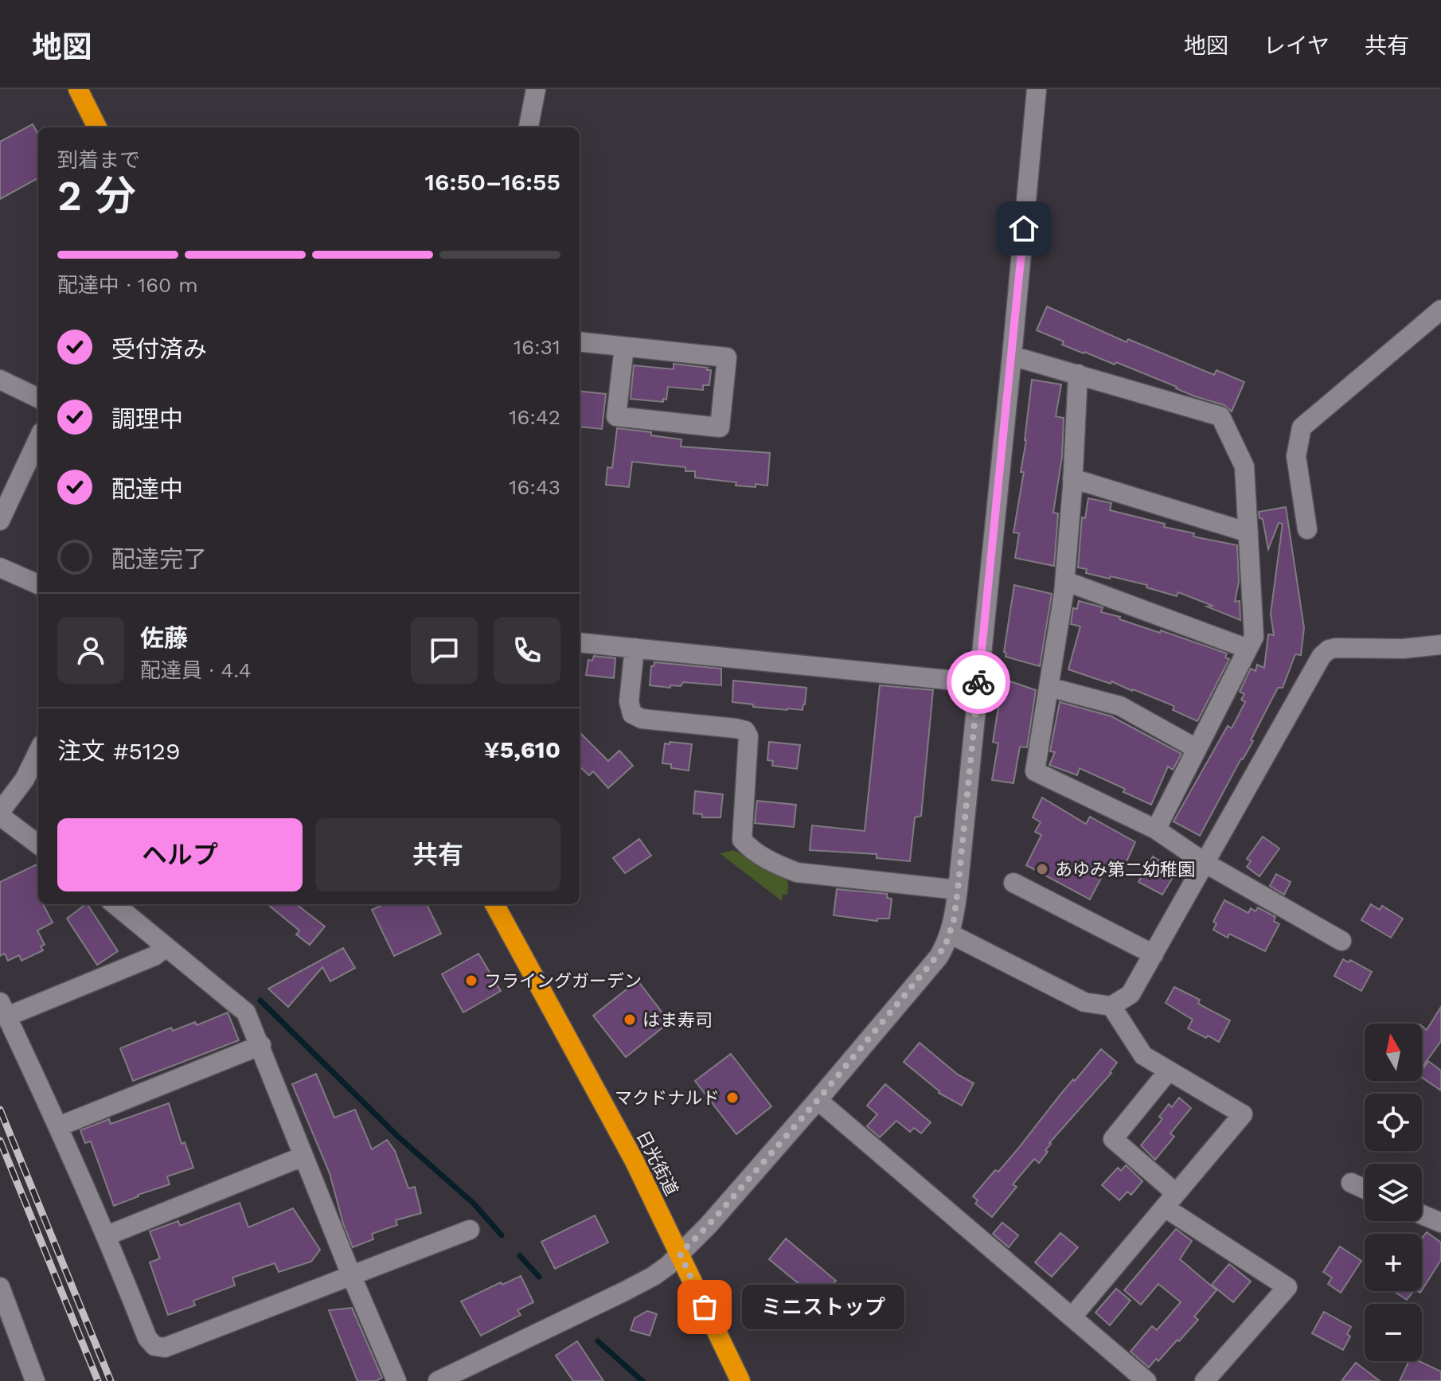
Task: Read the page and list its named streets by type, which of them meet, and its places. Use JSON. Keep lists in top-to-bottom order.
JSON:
{
  "streets": {
    "highway": ["日光街道"]
  },
  "places": [
    "あゆみ第二幼稚園",
    "フライングガーデン",
    "はま寿司",
    "マクドナルド",
    "ミニストップ"
  ],
  "north": "top",
  "page": {
    "header": "地図",
    "nav": ["地図", "レイヤ", "共有"],
    "heading": ["2 分", "到着まで", "16:50–16:55"],
    "panel": [
      "佐藤",
      "配達員 · 4.4",
      "注文 #5129",
      "¥5,610"
    ],
    "bar": "配達中 · 160 m",
    "list": [
      ["受付済み", "16:31"],
      ["調理中", "16:42"],
      ["配達中", "16:43"],
      "配達完了"
    ],
    "buttons": ["ヘルプ", "共有"],
    "map_buttons": ["+", "−"],
    "bubble": "ミニストップ"
  }
}
